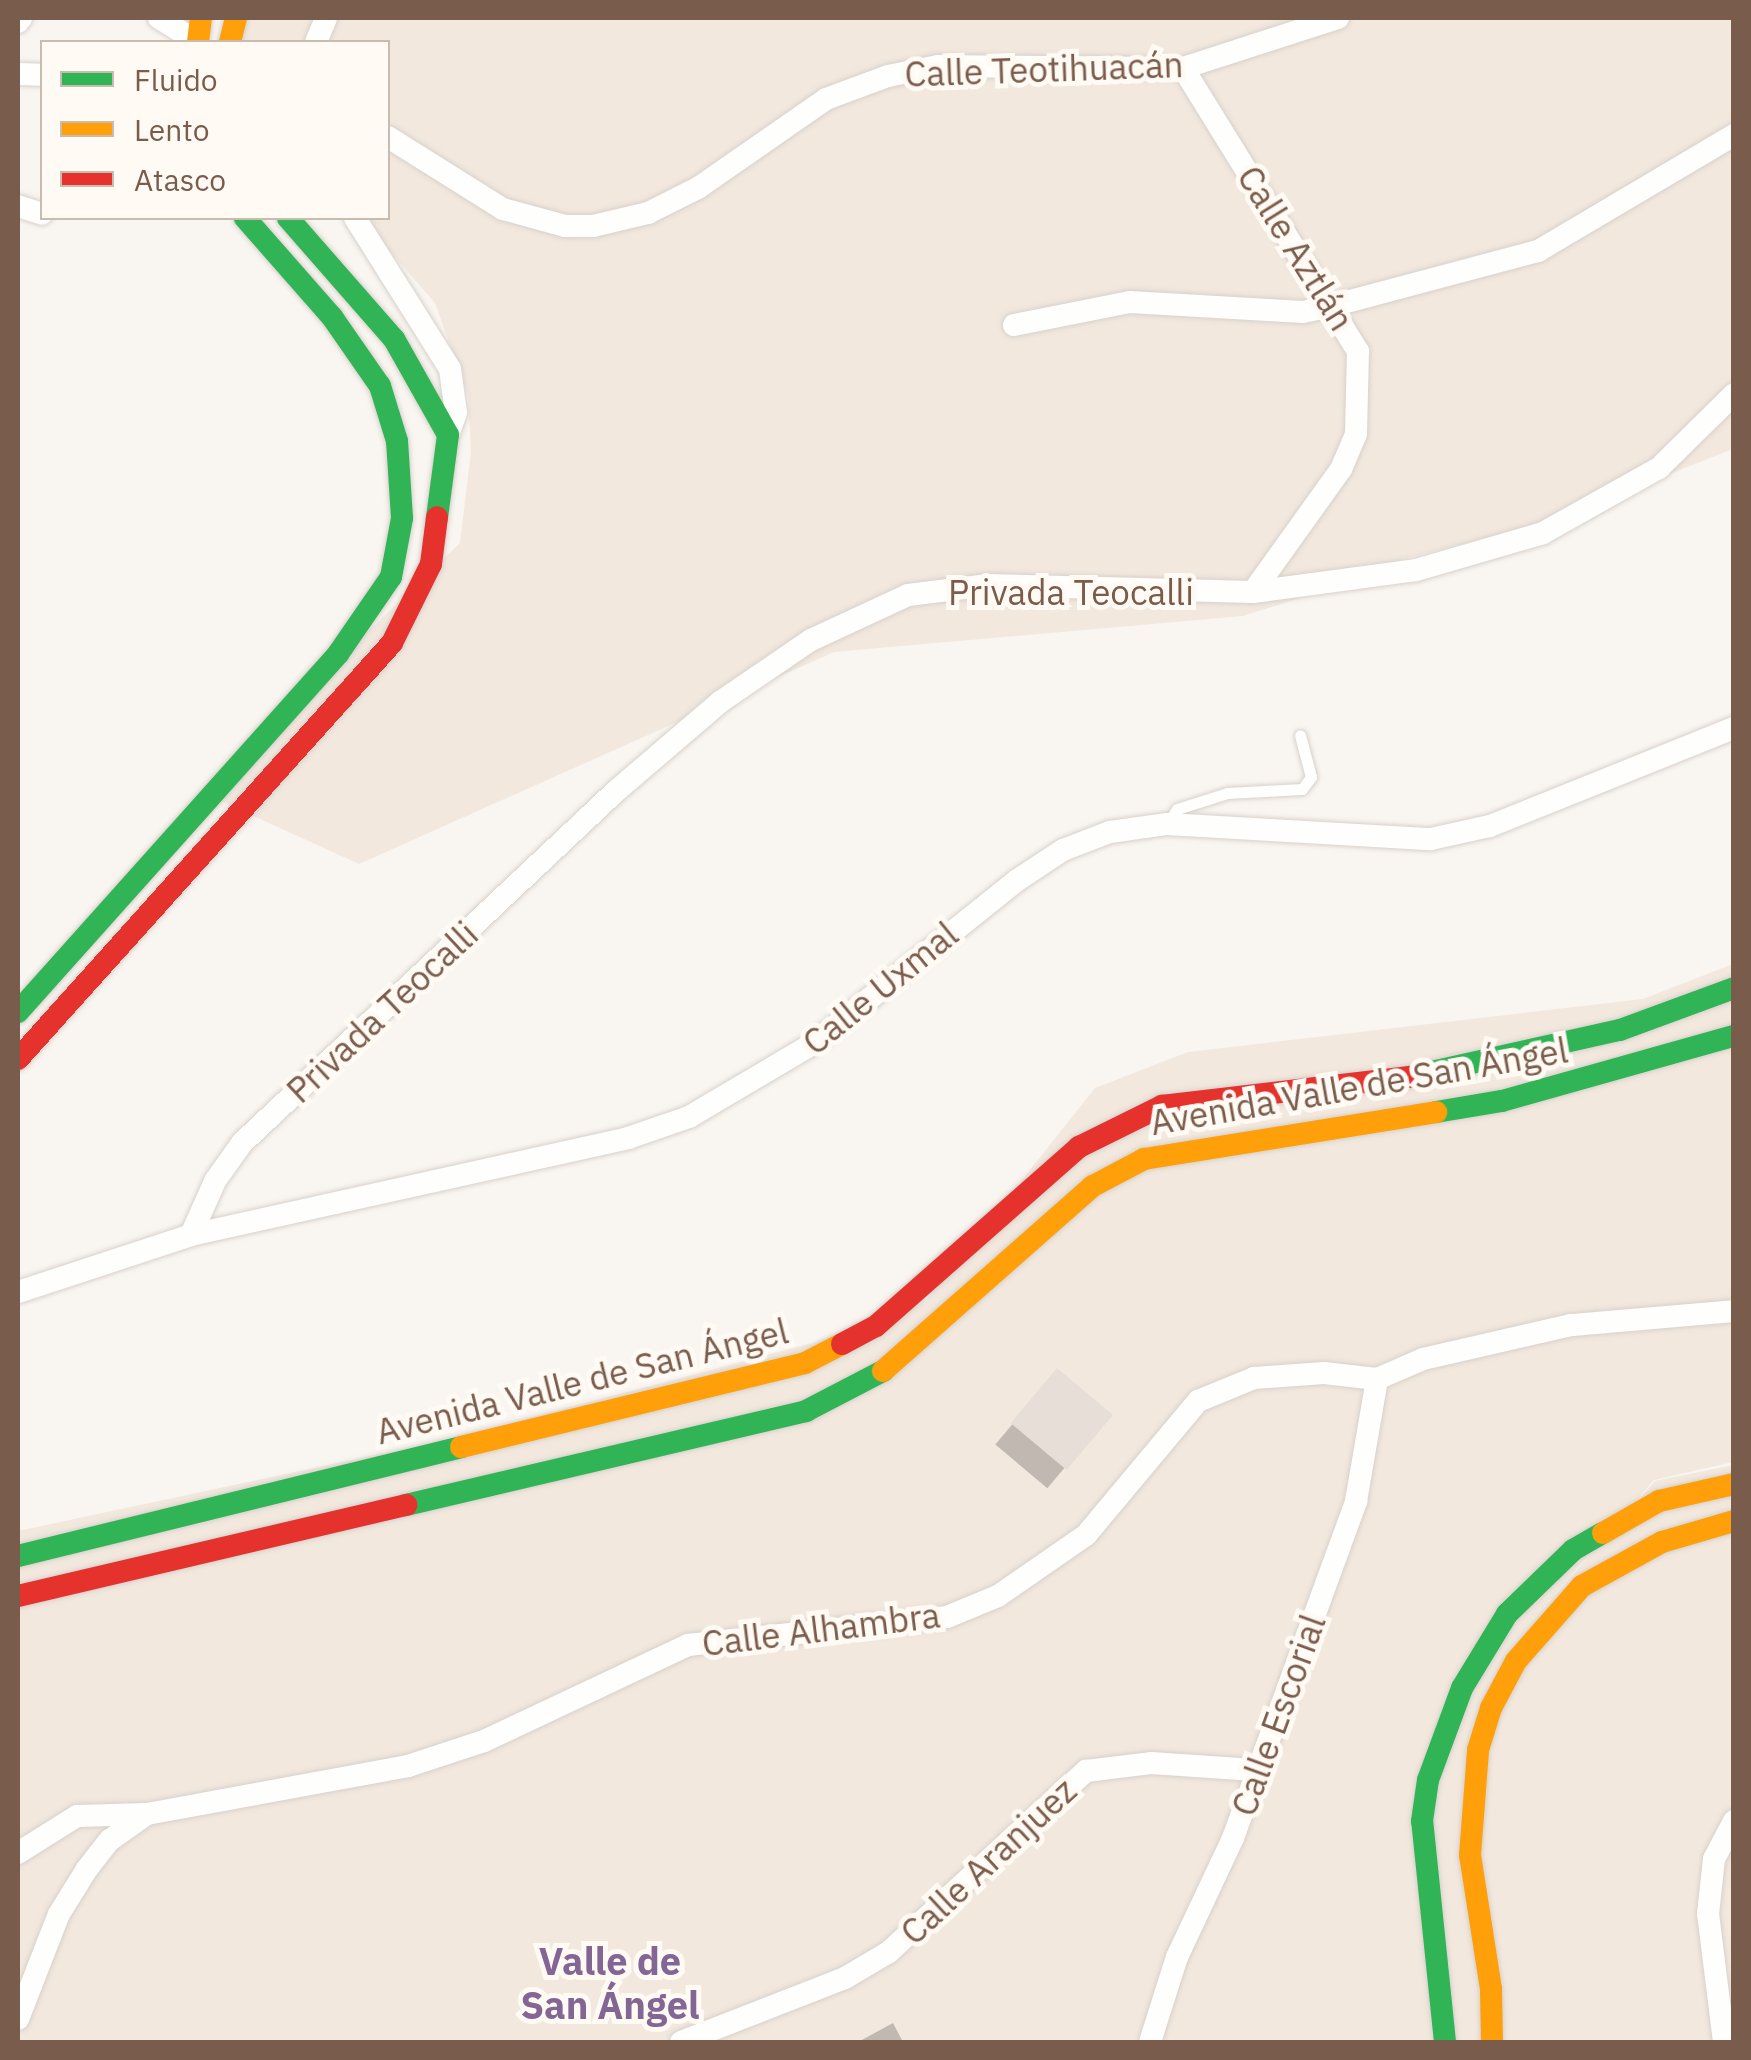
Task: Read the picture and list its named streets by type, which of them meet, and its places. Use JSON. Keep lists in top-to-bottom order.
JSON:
{
  "streets": {
    "street": [
      "Calle Teotihuacán",
      "Calle Aztlán",
      "Privada Teocalli",
      "Calle Uxmal",
      "Avenida Valle de San Ángel",
      "Calle Alhambra",
      "Calle Escorial",
      "Calle Aranjuez"
    ]
  },
  "crossings": [
    ["Calle Teotihuacán", "Calle Aztlán"],
    ["Calle Aztlán", "Privada Teocalli"],
    ["Privada Teocalli", "Calle Uxmal"],
    ["Calle Alhambra", "Calle Escorial"],
    ["Calle Escorial", "Calle Aranjuez"]
  ],
  "districts": ["Valle de San Ángel"],
  "legend": ["Fluido", "Lento", "Atasco"]
}
